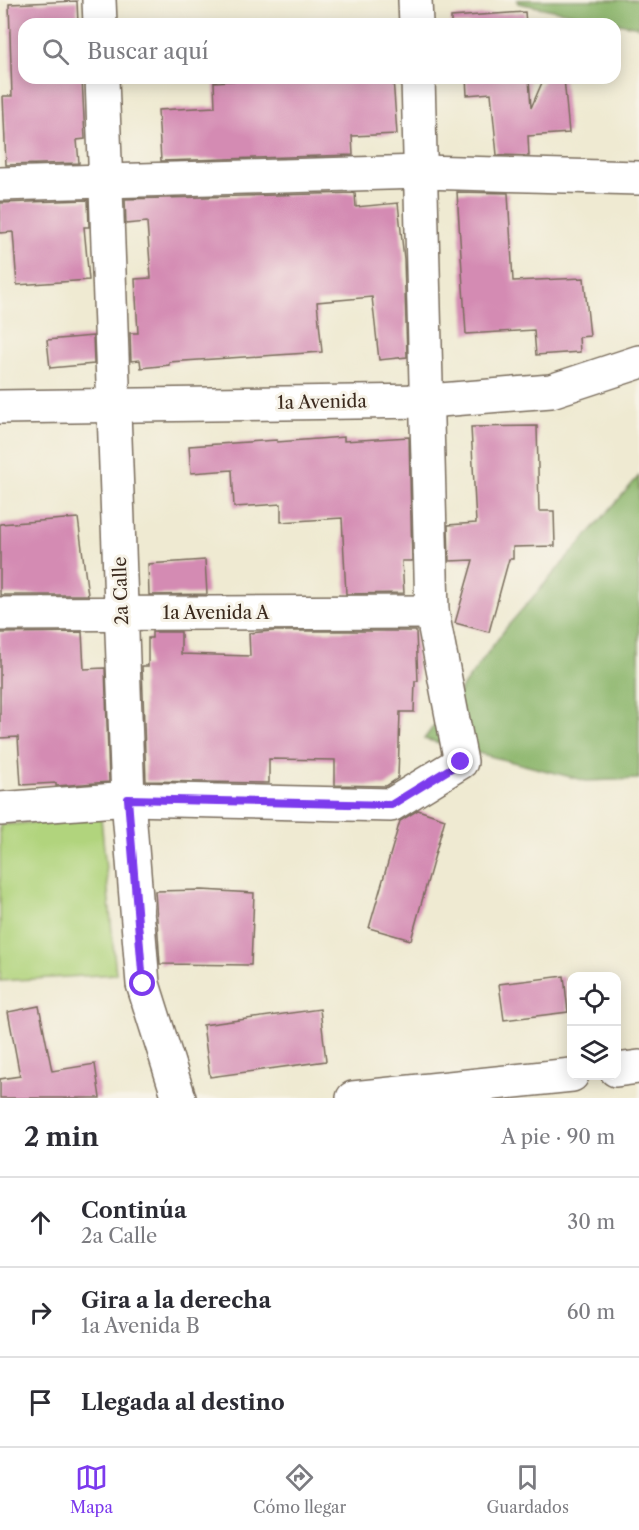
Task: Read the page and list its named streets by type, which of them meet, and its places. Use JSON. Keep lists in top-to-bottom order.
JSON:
{
  "streets": {
    "street": ["1a Avenida", "2a Calle", "1a Avenida A"]
  },
  "crossings": [
    ["1a Avenida", "2a Calle"],
    ["2a Calle", "1a Avenida A"]
  ],
  "page": {
    "search": "Buscar aquí",
    "heading": ["2 min", "A pie · 90 m"],
    "list": [
      ["Continúa", "2a Calle", "30 m"],
      ["Gira a la derecha", "1a Avenida B", "60 m"],
      "Llegada al destino"
    ],
    "nav": ["Mapa", "Cómo llegar", "Guardados"]
  }
}
